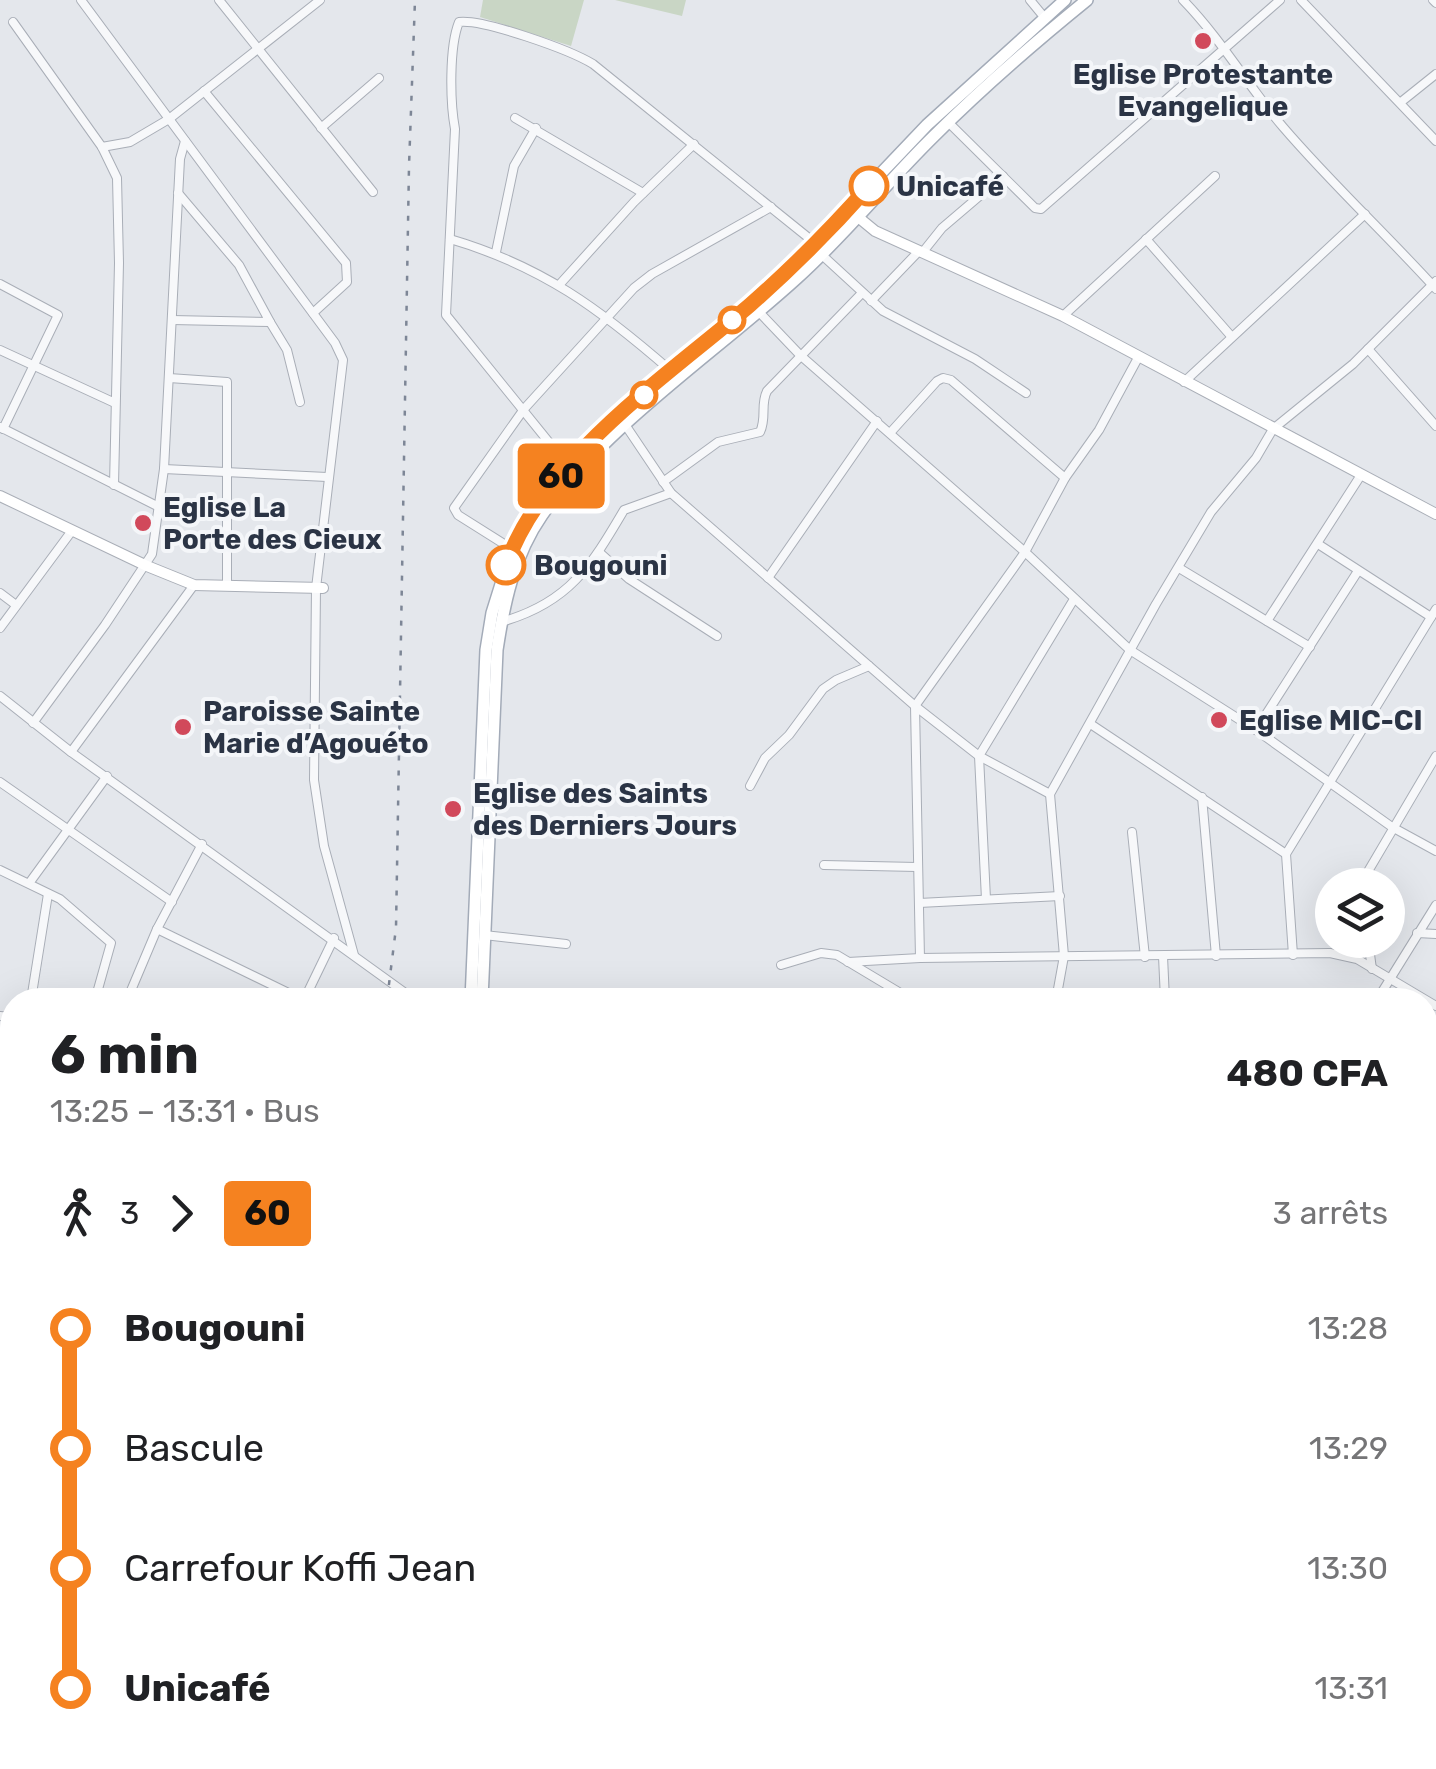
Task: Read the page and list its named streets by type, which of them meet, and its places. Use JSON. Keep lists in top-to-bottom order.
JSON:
{
  "places": [
    "Eglise Protestante Evangelique",
    "Unicafé",
    "Eglise La Porte des Cieux",
    "Bougouni",
    "Eglise MIC-CI",
    "Paroisse Sainte Marie d’Agouéto",
    "Eglise des Saints des Derniers Jours"
  ],
  "lines": ["bus line 60"],
  "page": {
    "on_map": "60",
    "heading": ["6 min", "13:25 – 13:31 · Bus", "480 CFA"],
    "legs": ["3", "60", "3 arrêts"],
    "list": [
      {
        "name": "Bougouni",
        "value": "13:28"
      },
      {
        "name": "Bascule",
        "value": "13:29"
      },
      {
        "name": "Carrefour Koffi Jean",
        "value": "13:30"
      },
      {
        "name": "Unicafé",
        "value": "13:31"
      }
    ]
  }
}
